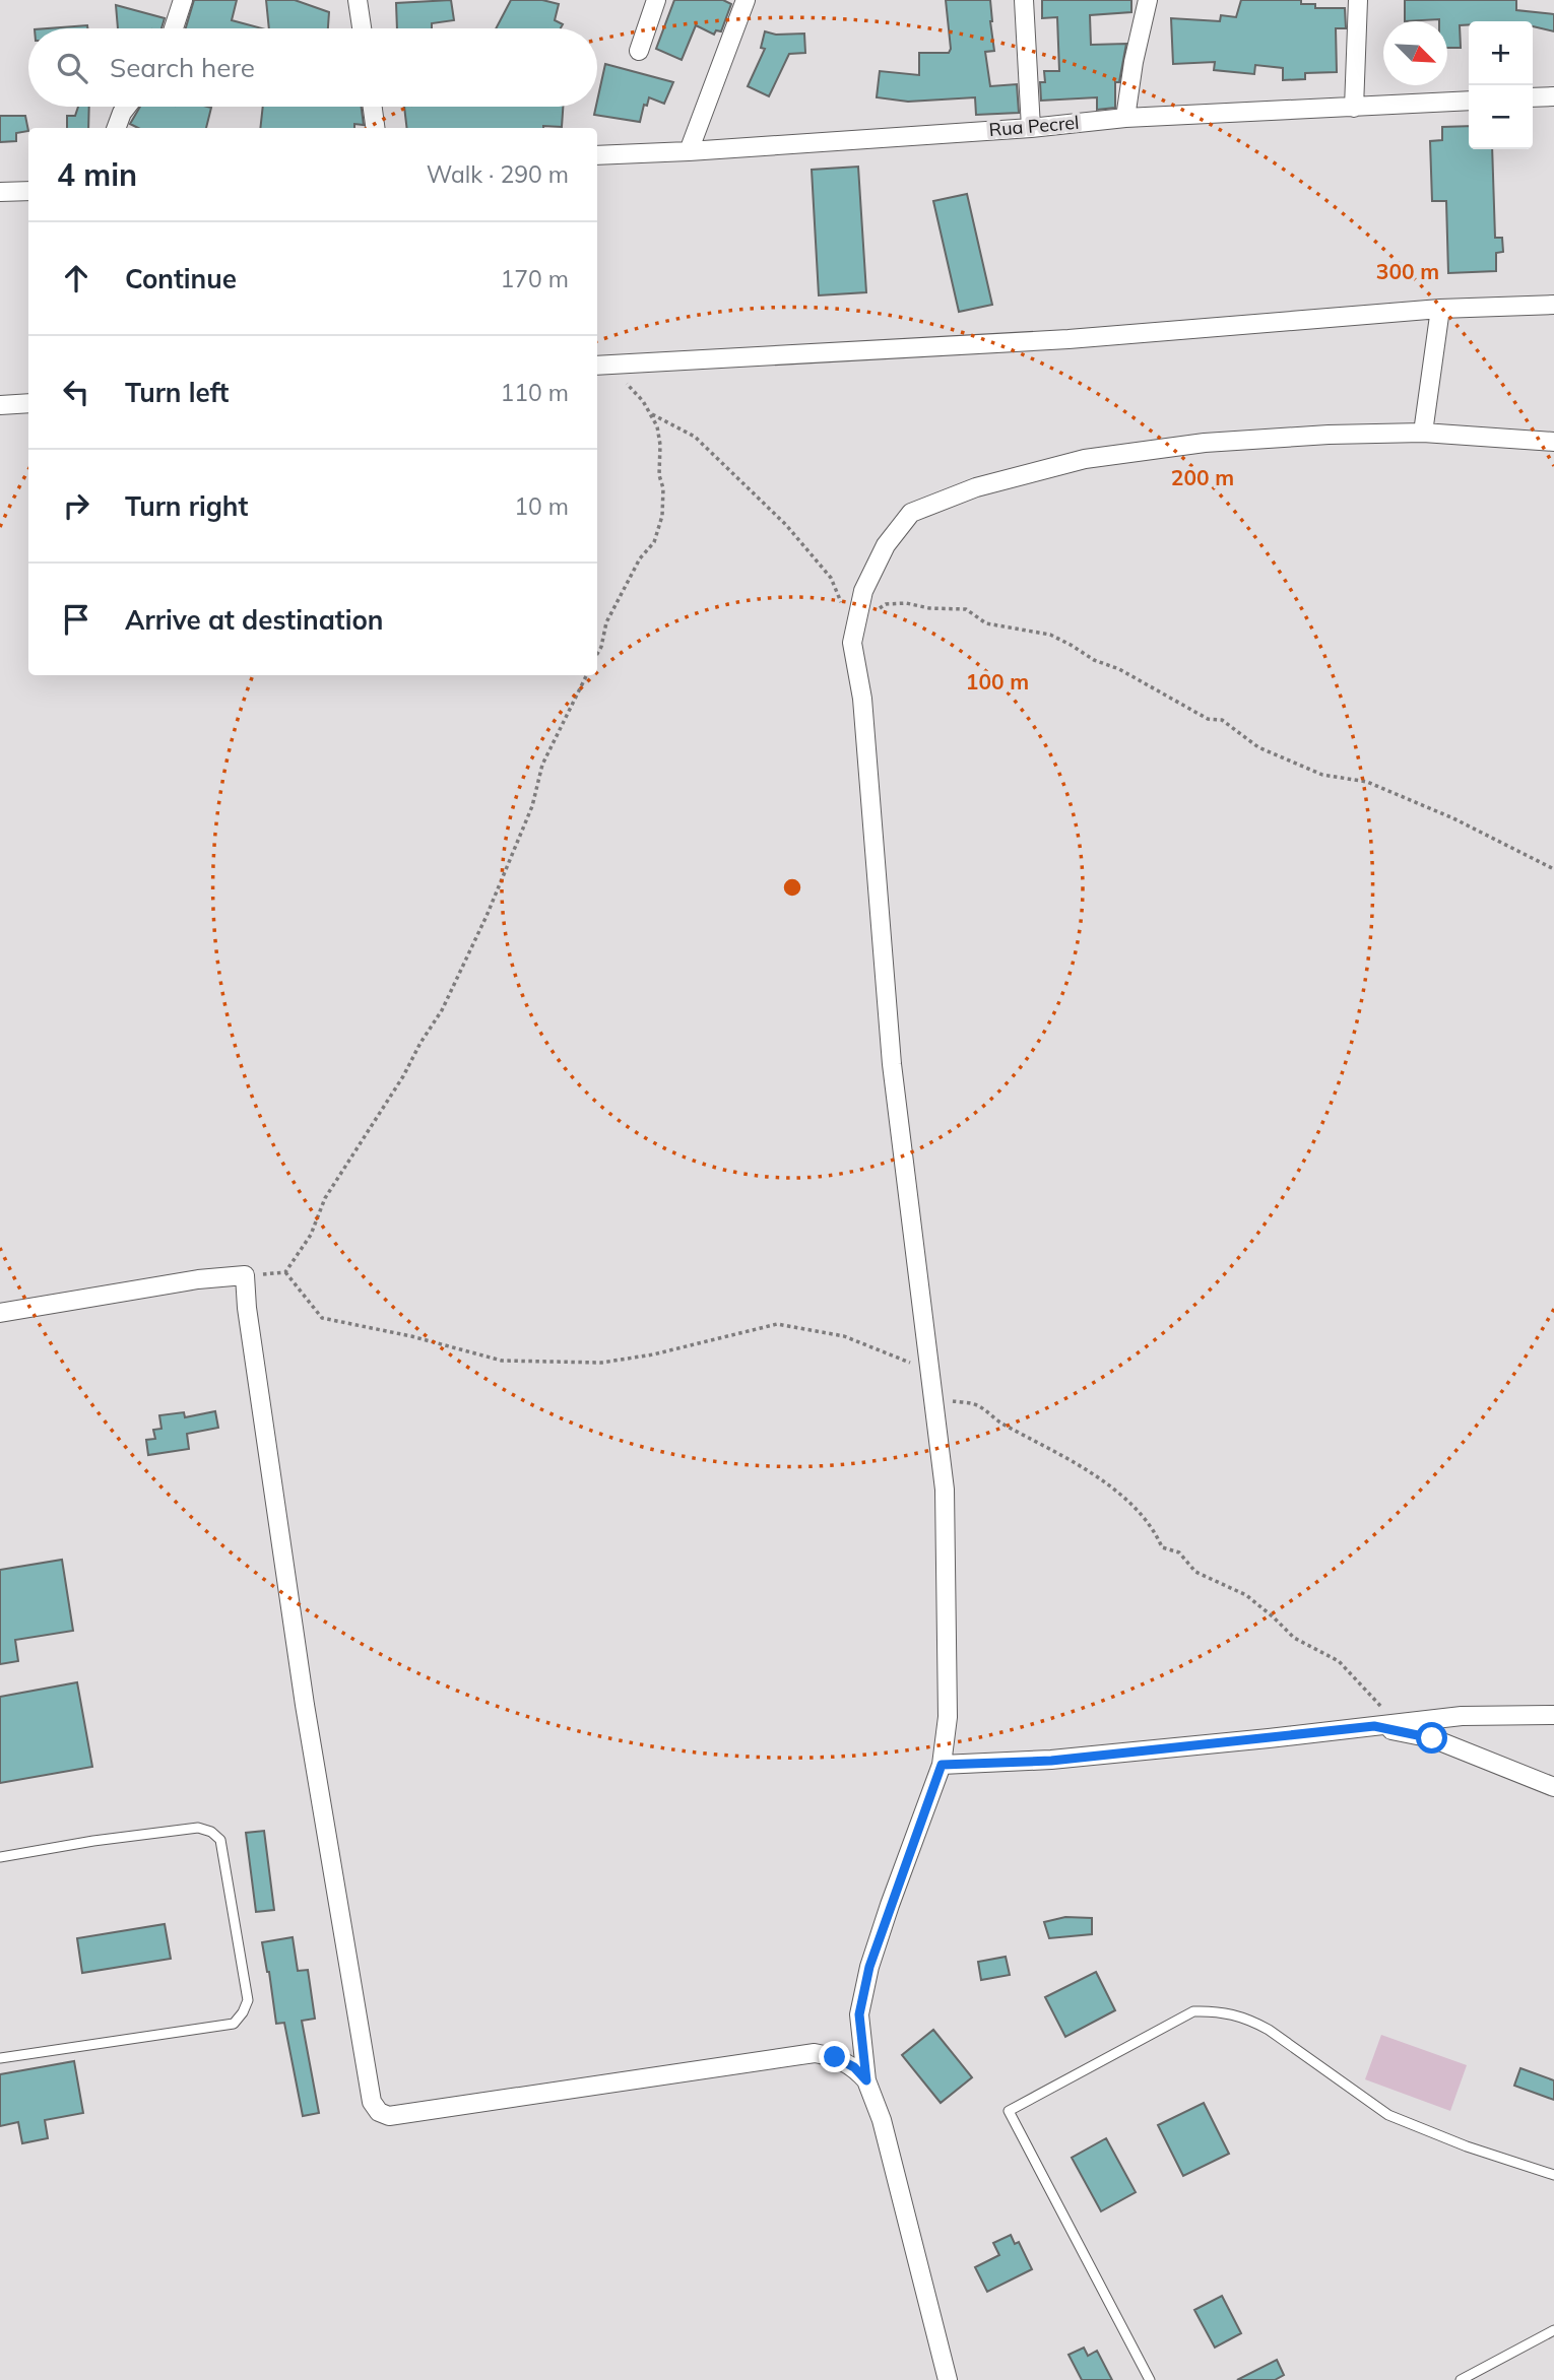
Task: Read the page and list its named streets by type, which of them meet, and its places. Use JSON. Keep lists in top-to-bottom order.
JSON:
{
  "streets": {
    "street": ["Rua Pecrel"]
  },
  "north": "bottom right",
  "page": {
    "map_buttons": ["+", "−"],
    "search": "Search here",
    "heading": ["4 min", "Walk · 290 m"],
    "list": [
      ["Continue", "170 m"],
      ["Turn left", "110 m"],
      ["Turn right", "10 m"],
      "Arrive at destination"
    ]
  },
  "rings": ["300 m", "200 m", "100 m"]
}
